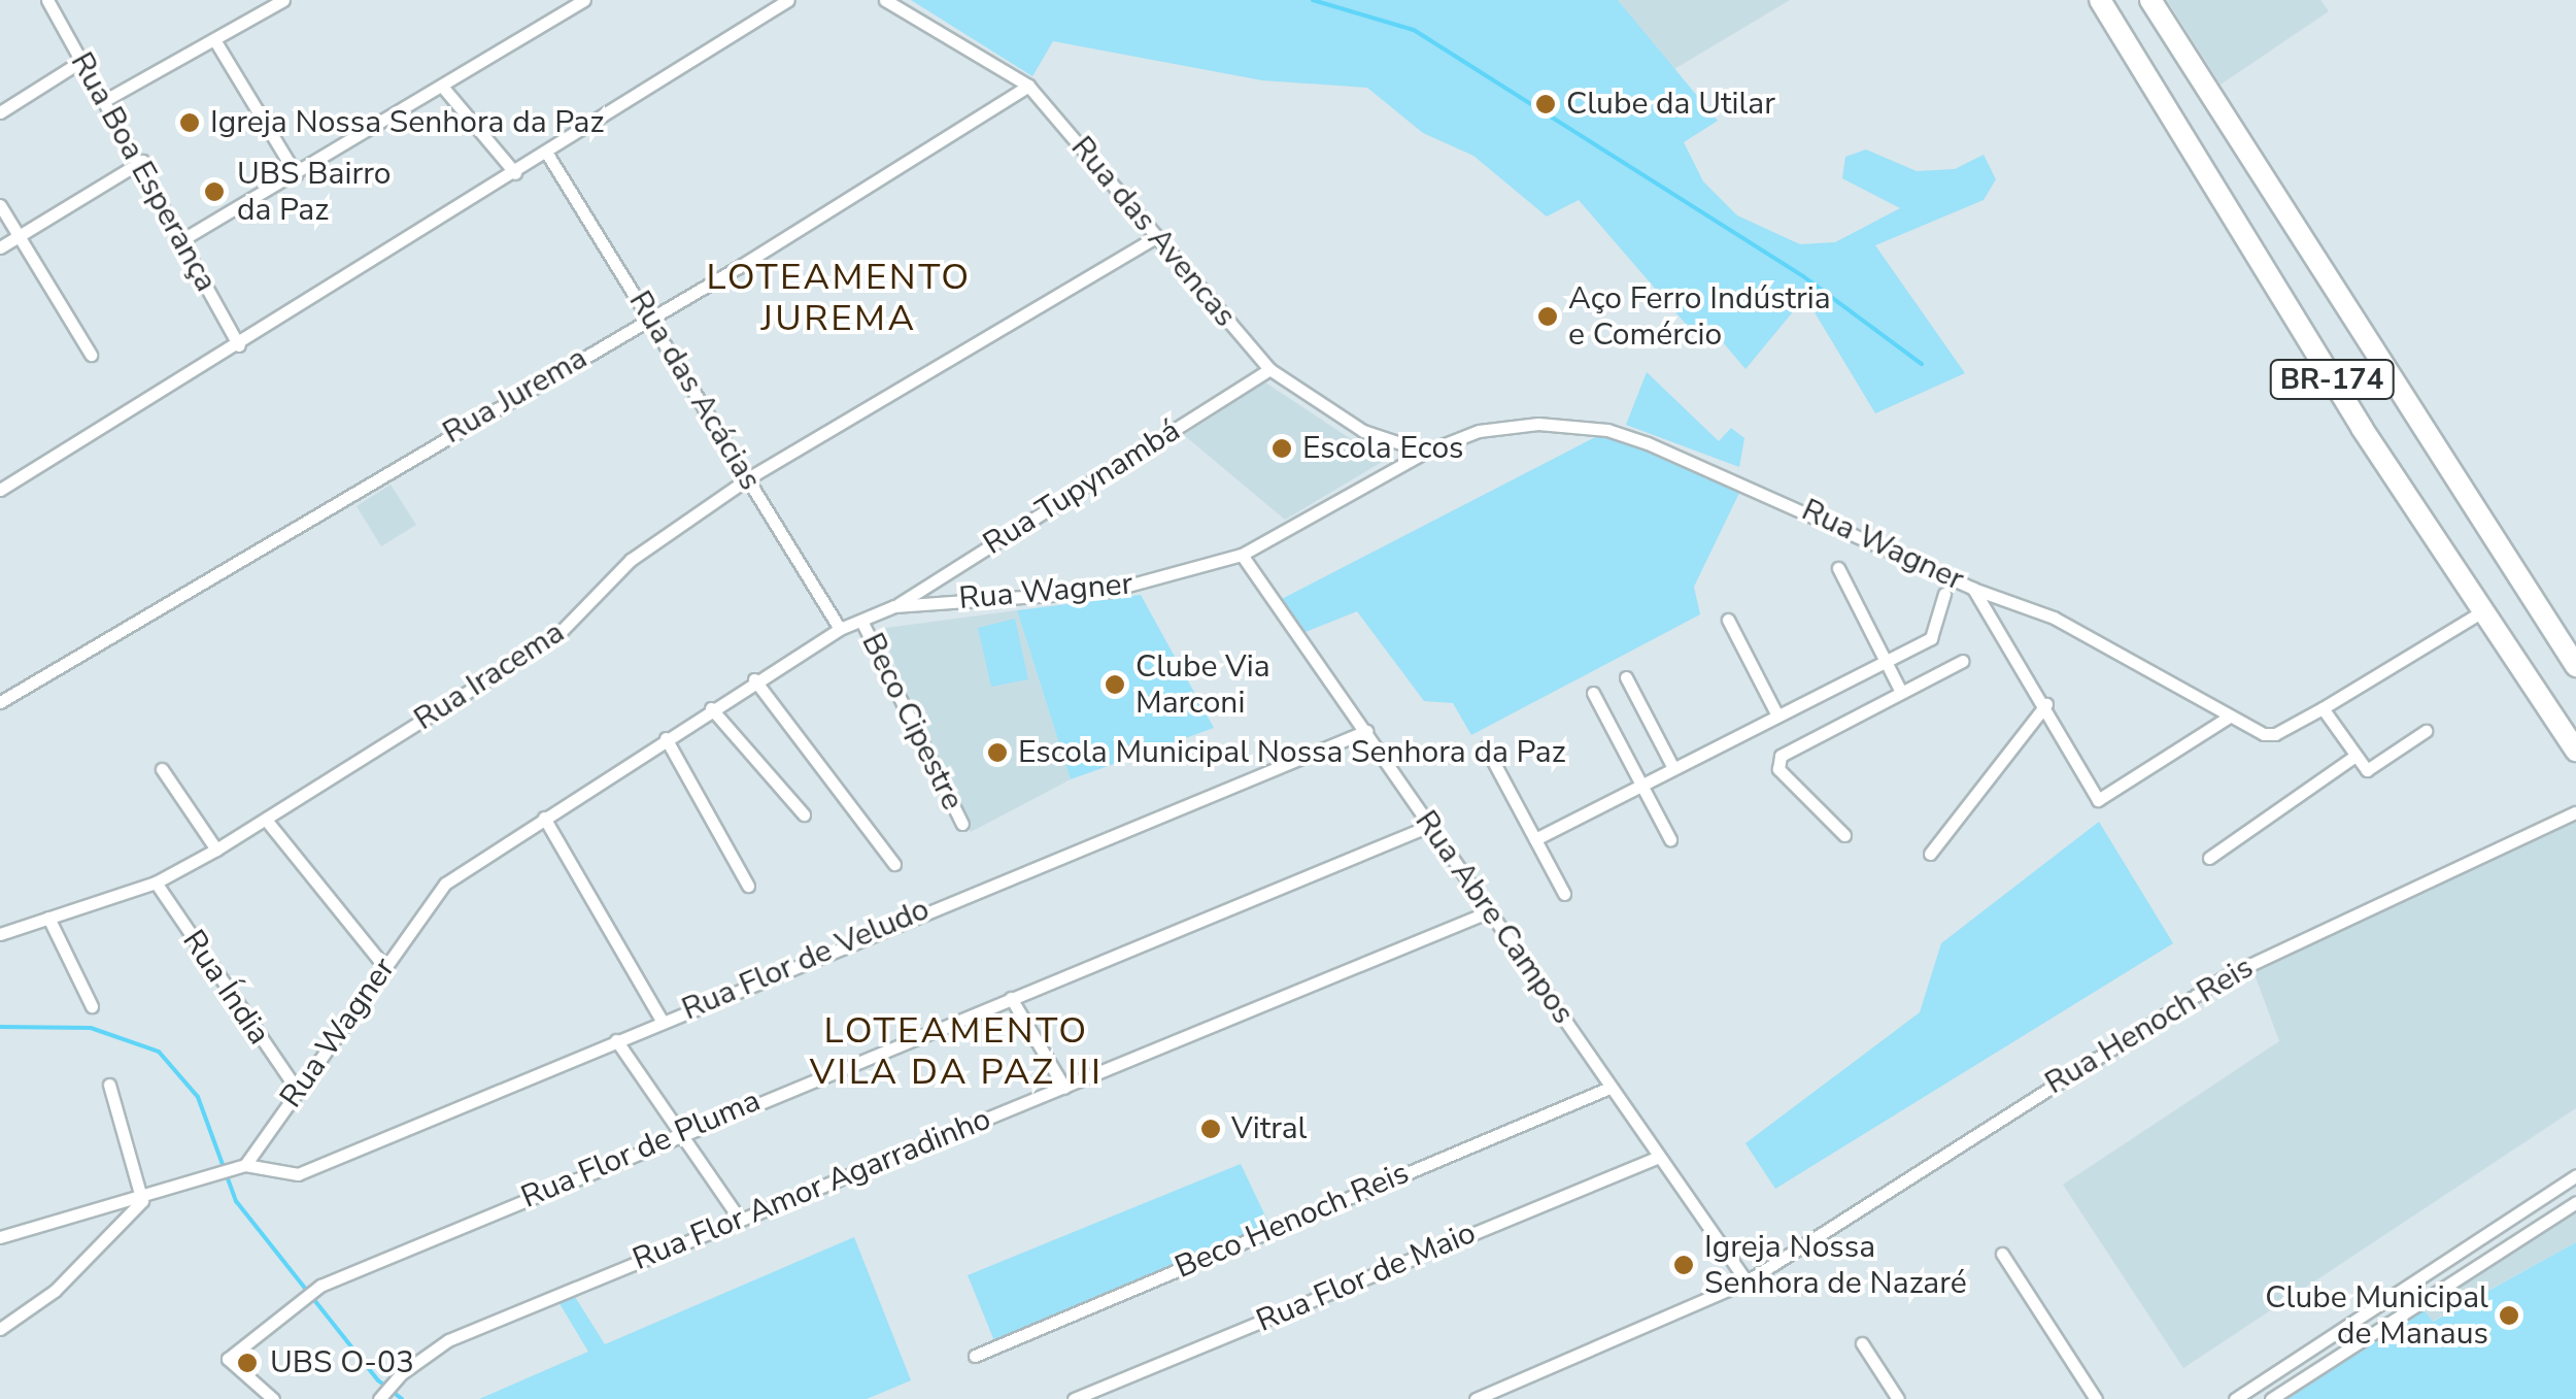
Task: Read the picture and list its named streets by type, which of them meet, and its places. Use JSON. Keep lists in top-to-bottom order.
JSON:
{
  "streets": {
    "highway": ["BR-174"],
    "street": [
      "Rua Boa Esperança",
      "Rua das Avencas",
      "Rua das Acácias",
      "Rua Jurema",
      "Rua Tupynambá",
      "Rua Wagner",
      "Rua Iracema",
      "Beco Cipestre",
      "Rua Abre Campos",
      "Rua Flor de Veludo",
      "Rua Índia",
      "Rua Henoch Reis",
      "Rua Flor de Pluma",
      "Rua Flor Amor Agarradinho",
      "Beco Henoch Reis",
      "Rua Flor de Maio"
    ]
  },
  "crossings": [
    ["Rua das Avencas", "Rua Jurema"],
    ["Rua das Avencas", "Rua Tupynambá"],
    ["Rua das Avencas", "Rua Wagner"],
    ["Rua das Avencas", "Rua Iracema"],
    ["BR-174", "Rua Wagner"],
    ["Rua das Acácias", "Rua Jurema"],
    ["Rua das Acácias", "Rua Wagner"],
    ["Rua das Acácias", "Rua Iracema"],
    ["Rua Tupynambá", "Rua Wagner"],
    ["Rua Wagner", "Beco Cipestre"],
    ["Rua Wagner", "Rua Abre Campos"],
    ["Rua Wagner", "Rua Flor de Veludo"],
    ["Rua Wagner", "Rua Índia"],
    ["Rua Iracema", "Rua Índia"],
    ["Rua Abre Campos", "Rua Flor de Veludo"],
    ["Rua Abre Campos", "Rua Henoch Reis"],
    ["Rua Abre Campos", "Rua Flor de Pluma"],
    ["Rua Abre Campos", "Rua Flor Amor Agarradinho"],
    ["Rua Abre Campos", "Beco Henoch Reis"],
    ["Rua Abre Campos", "Rua Flor de Maio"]
  ],
  "districts": ["LOTEAMENTO JUREMA", "LOTEAMENTO VILA DA PAZ III"],
  "places": [
    "Clube da Utilar",
    "Igreja Nossa Senhora da Paz",
    "UBS Bairro da Paz",
    "Aço Ferro Indústria e Comércio",
    "Escola Ecos",
    "Clube Via Marconi",
    "Escola Municipal Nossa Senhora da Paz",
    "Vitral",
    "Igreja Nossa Senhora de Nazaré",
    "Clube Municipal de Manaus",
    "UBS O-03"
  ]
}
